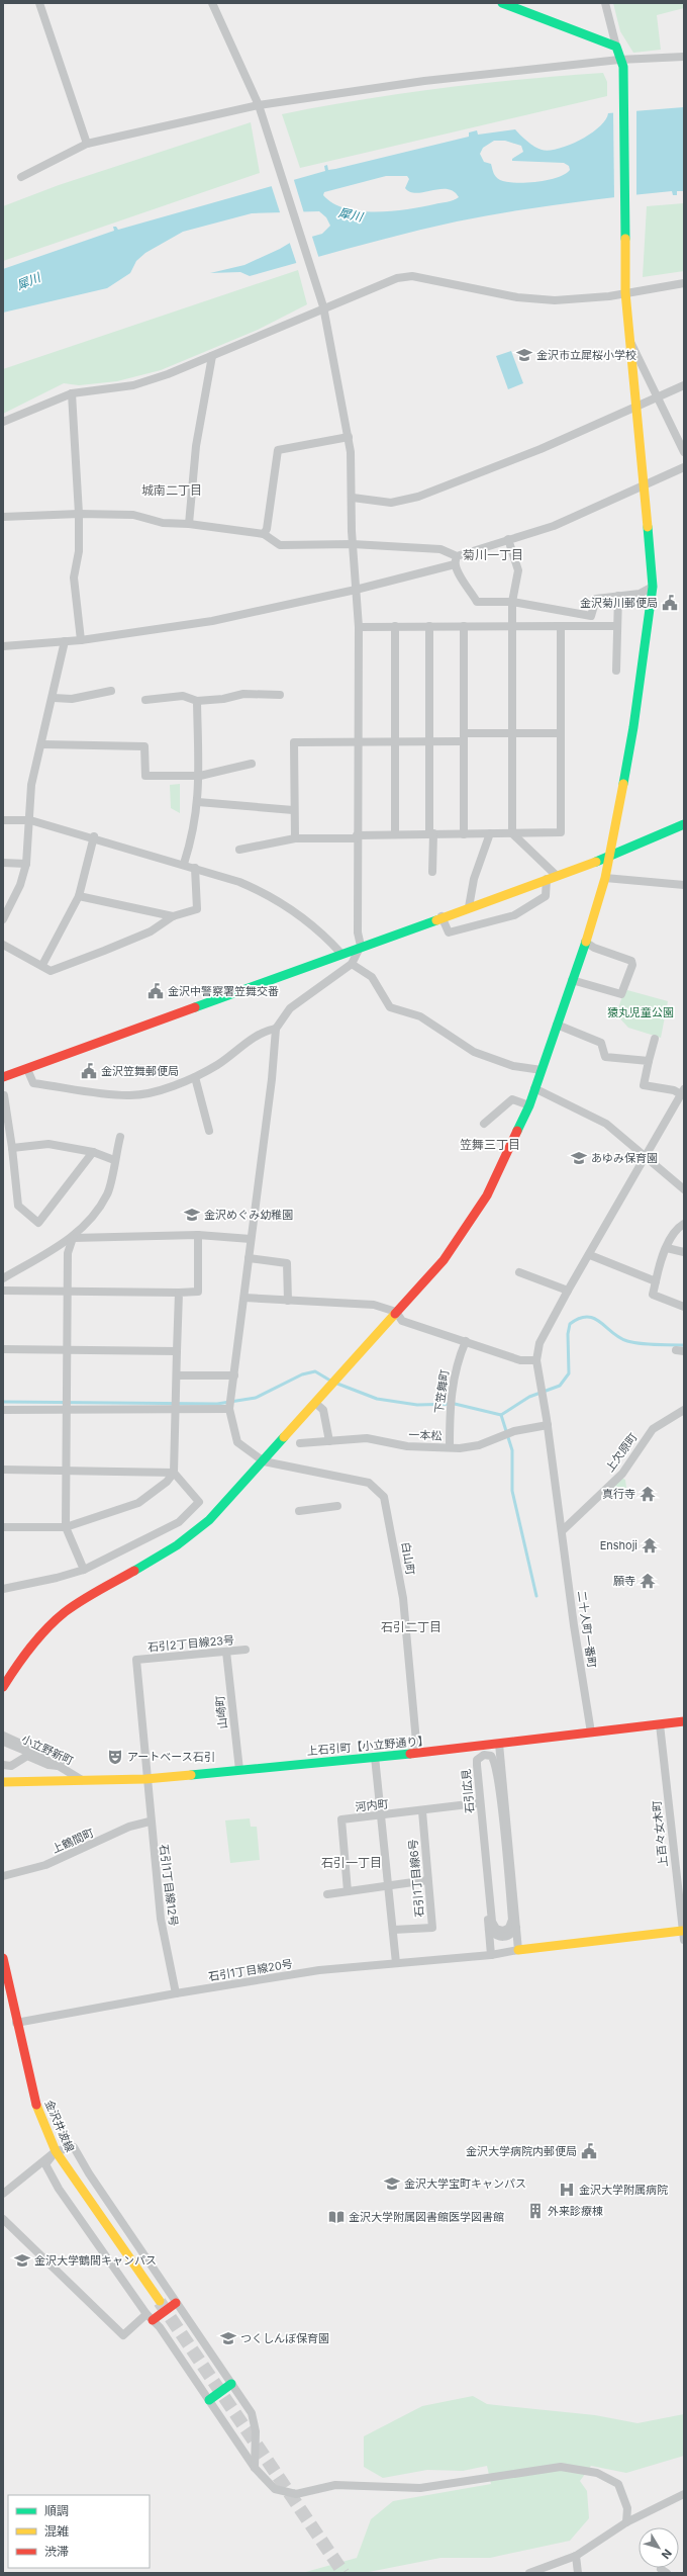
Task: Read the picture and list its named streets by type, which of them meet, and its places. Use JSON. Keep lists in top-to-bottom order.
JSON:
{
  "streets": {
    "street": [
      "下笠舞町",
      "一本松",
      "上欠原町",
      "白山町",
      "二十人町一番町",
      "石引2丁目線23号",
      "山崎町",
      "上石引町【小立野通り】",
      "小立野新町",
      "石引広見",
      "河内町",
      "上百々女木町",
      "上鶴間町",
      "石引1丁目線6号",
      "石引1丁目線12号",
      "石引1丁目線20号",
      "金沢井波線"
    ]
  },
  "crossings": [
    ["下笠舞町", "一本松"],
    ["一本松", "二十人町一番町"],
    ["上欠原町", "二十人町一番町"],
    ["白山町", "上石引町【小立野通り】"],
    ["二十人町一番町", "上石引町【小立野通り】"],
    ["石引2丁目線23号", "山崎町"],
    ["石引2丁目線23号", "上石引町【小立野通り】"],
    ["石引2丁目線23号", "石引1丁目線12号"],
    ["山崎町", "上石引町【小立野通り】"],
    ["上石引町【小立野通り】", "小立野新町"],
    ["上石引町【小立野通り】", "上百々女木町"],
    ["上石引町【小立野通り】", "石引1丁目線12号"],
    ["河内町", "石引1丁目線6号"],
    ["上鶴間町", "石引1丁目線12号"],
    ["石引1丁目線12号", "石引1丁目線20号"],
    ["石引1丁目線20号", "金沢井波線"]
  ],
  "districts": [
    "城南二丁目",
    "菊川一丁目",
    "笠舞三丁目",
    "石引二丁目",
    "石引一丁目"
  ],
  "water": ["犀川"],
  "parks": ["猿丸児童公園"],
  "places": {
    "school or university": [
      "金沢市立犀桜小学校",
      "あゆみ保育園",
      "金沢めぐみ幼稚園",
      "金沢大学宝町キャンパス",
      "金沢大学鶴間キャンパス",
      "つくしんぼ保育園"
    ],
    "public building": [
      "金沢菊川郵便局",
      "金沢中警察署笠舞交番",
      "金沢笠舞郵便局",
      "金沢大学病院内郵便局"
    ],
    "temple": ["真行寺", "Enshoji", "願寺"],
    "theatre": ["アートベース石引"],
    "hospital": ["金沢大学附属病院"],
    "building": ["外来診療棟"],
    "library": ["金沢大学附属図書館医学図書館"]
  },
  "legend": ["順調", "混雑", "渋滞"],
  "north": "bottom right"
}
